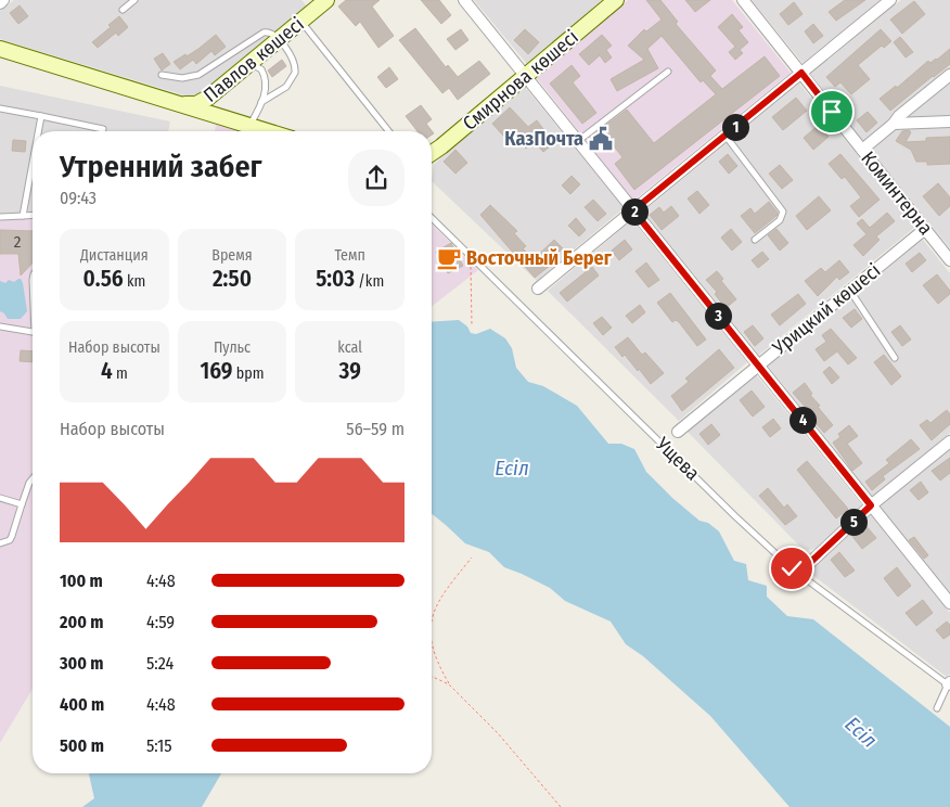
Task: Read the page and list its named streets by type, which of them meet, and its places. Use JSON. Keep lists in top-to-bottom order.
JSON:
{
  "streets": {
    "street": [
      "Павлов көшесі",
      "Смирнова көшесі",
      "Коминтерна",
      "Урицкий көшесі"
    ],
    "lane": ["Ущева"]
  },
  "crossings": [
    ["Коминтерна", "Урицкий көшесі"]
  ],
  "water": ["Есіл"],
  "places": {
    "public building": ["КазПочта"],
    "cafe": ["Восточный Берег"]
  },
  "house_numbers": ["2"],
  "page": {
    "pins": [
      "1",
      "2",
      "3",
      "4",
      "5"
    ],
    "heading": ["Утренний забег", "09:43"],
    "stats": [
      ["Дистанция", "0.56 km"],
      ["Время", "2:50"],
      ["Темп", "5:03 /km"],
      ["Набор высоты", "4 m"],
      ["Пульс", "169 bpm"],
      ["kcal", "39"]
    ],
    "chart": ["Набор высоты", "56–59 m"],
    "list": [
      {
        "name": "100 m",
        "note": "4:48"
      },
      {
        "name": "200 m",
        "note": "4:59"
      },
      {
        "name": "300 m",
        "note": "5:24"
      },
      {
        "name": "400 m",
        "note": "4:48"
      },
      {
        "name": "500 m",
        "note": "5:15"
      }
    ]
  }
}
